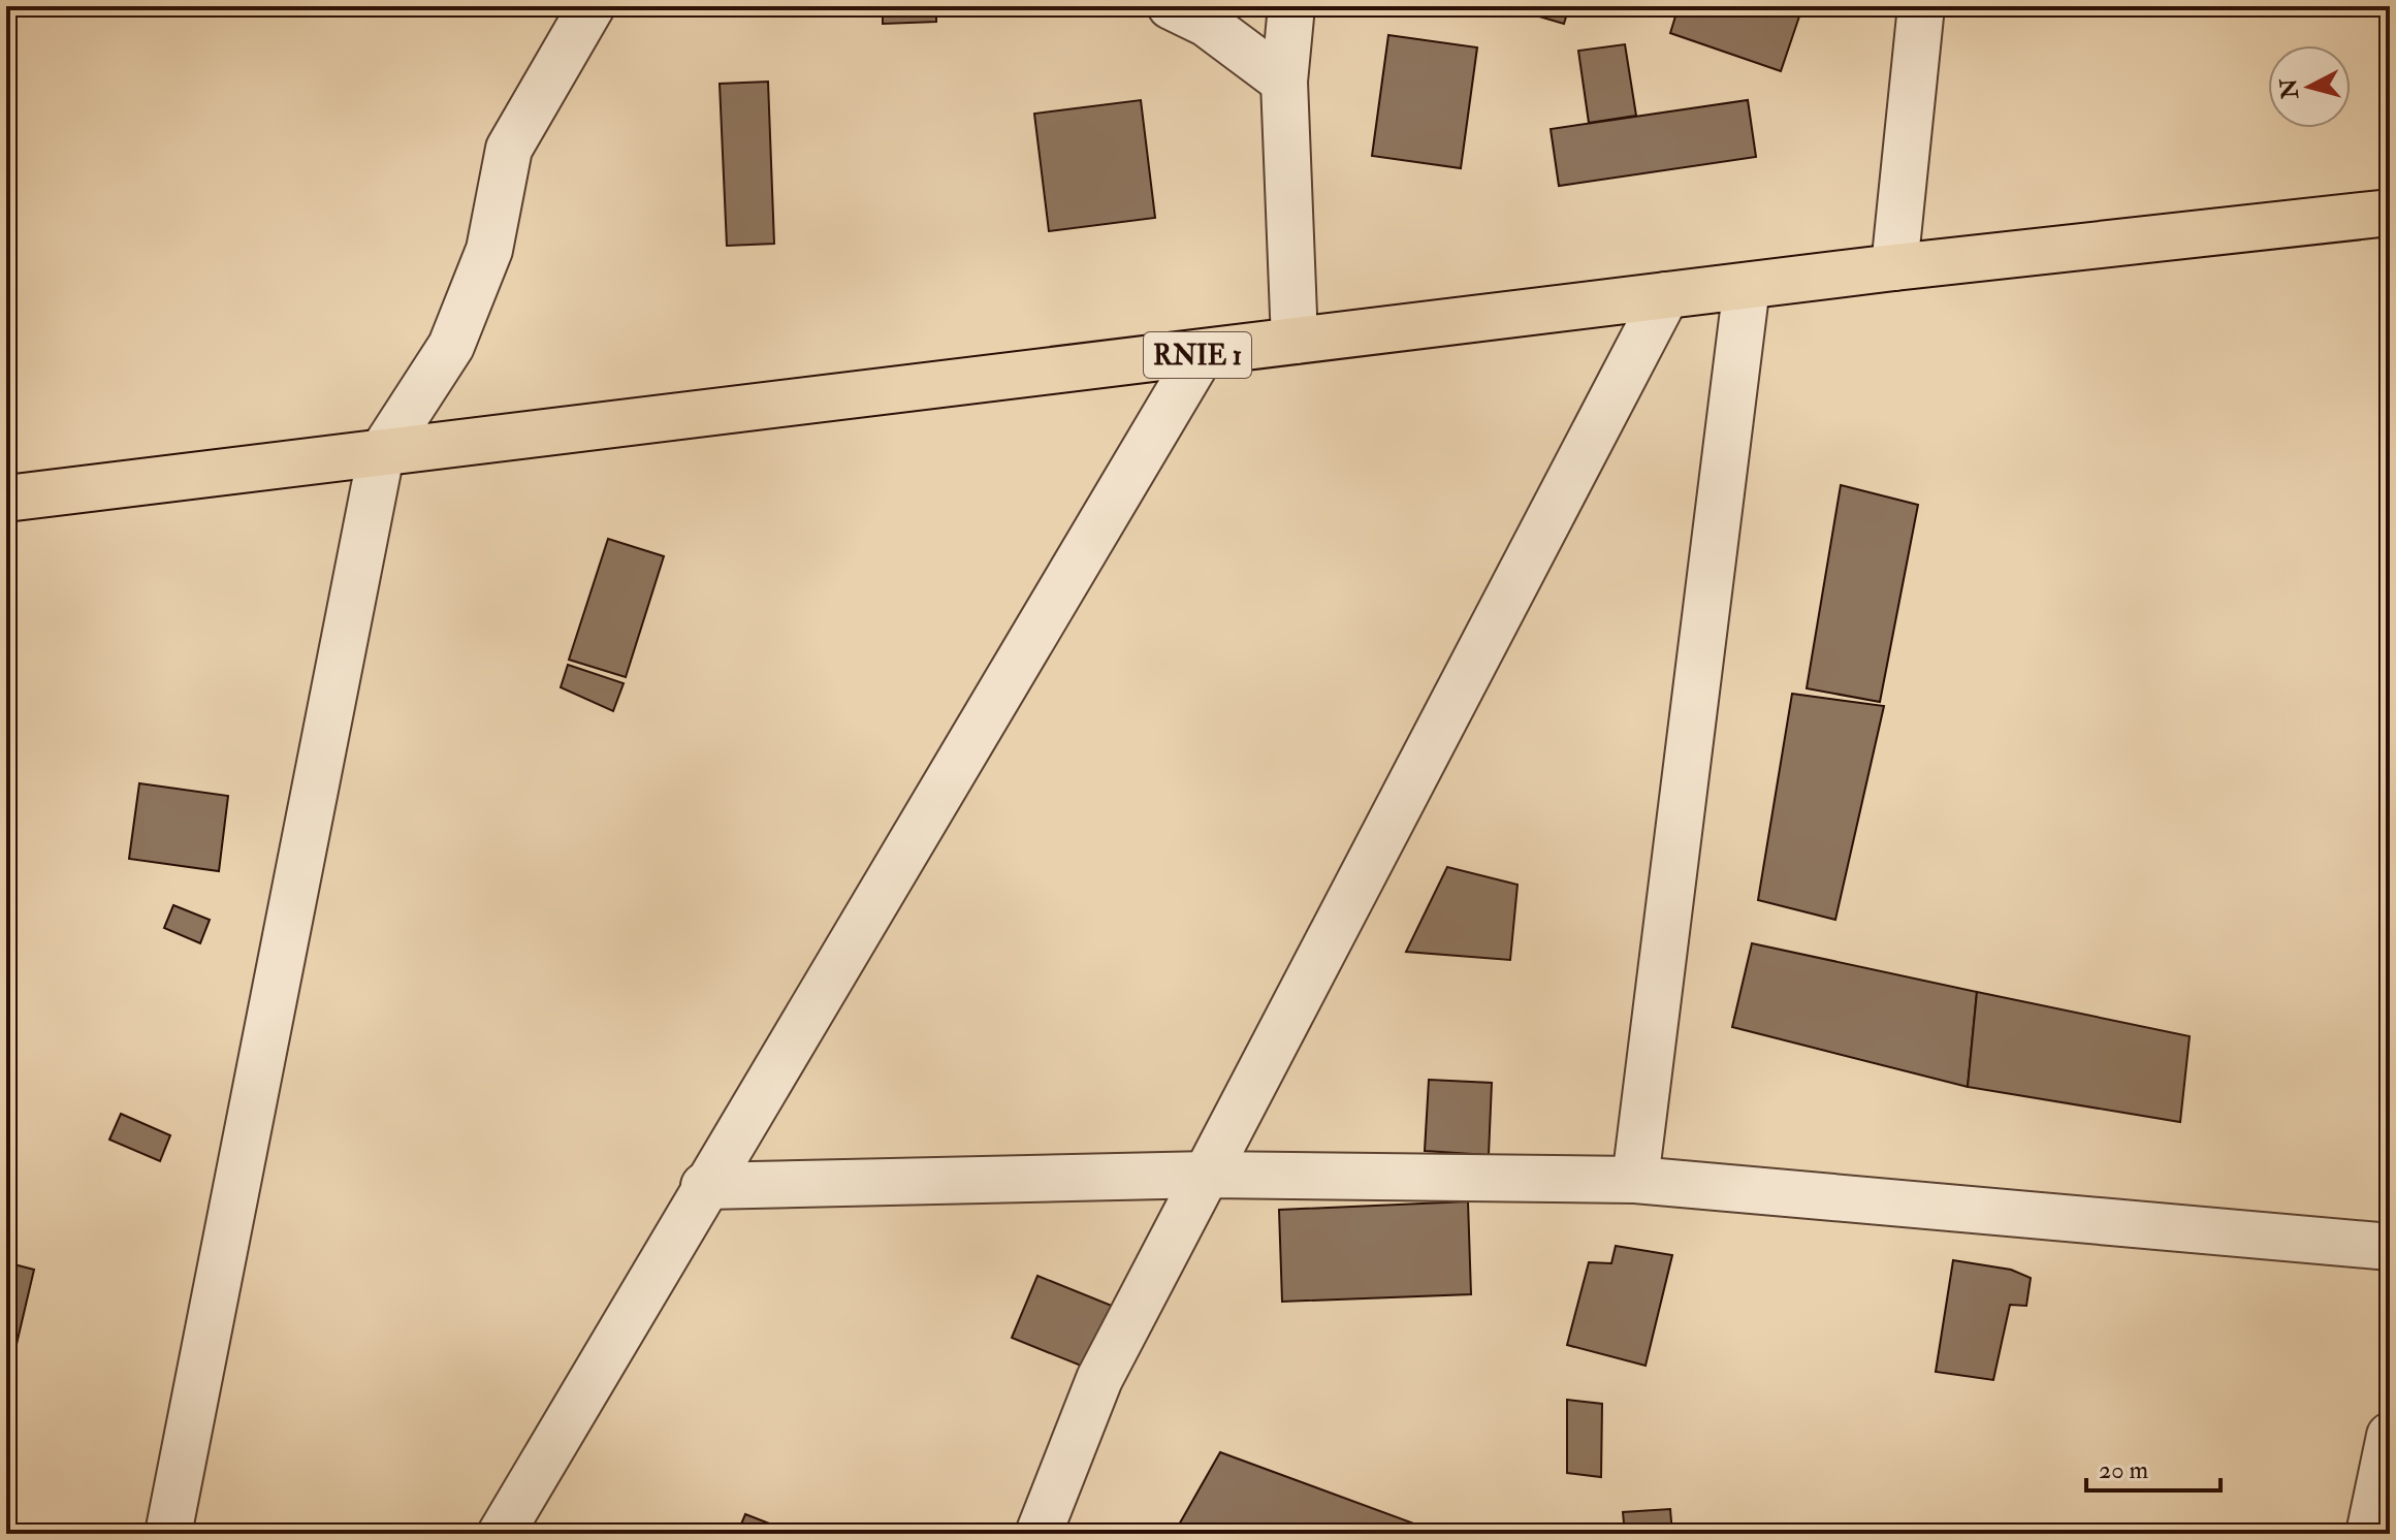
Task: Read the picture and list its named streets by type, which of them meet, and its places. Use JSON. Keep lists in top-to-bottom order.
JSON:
{
  "streets": {
    "highway": ["RNIE 1"]
  },
  "scale_bar": "20 m",
  "north": "left"
}
